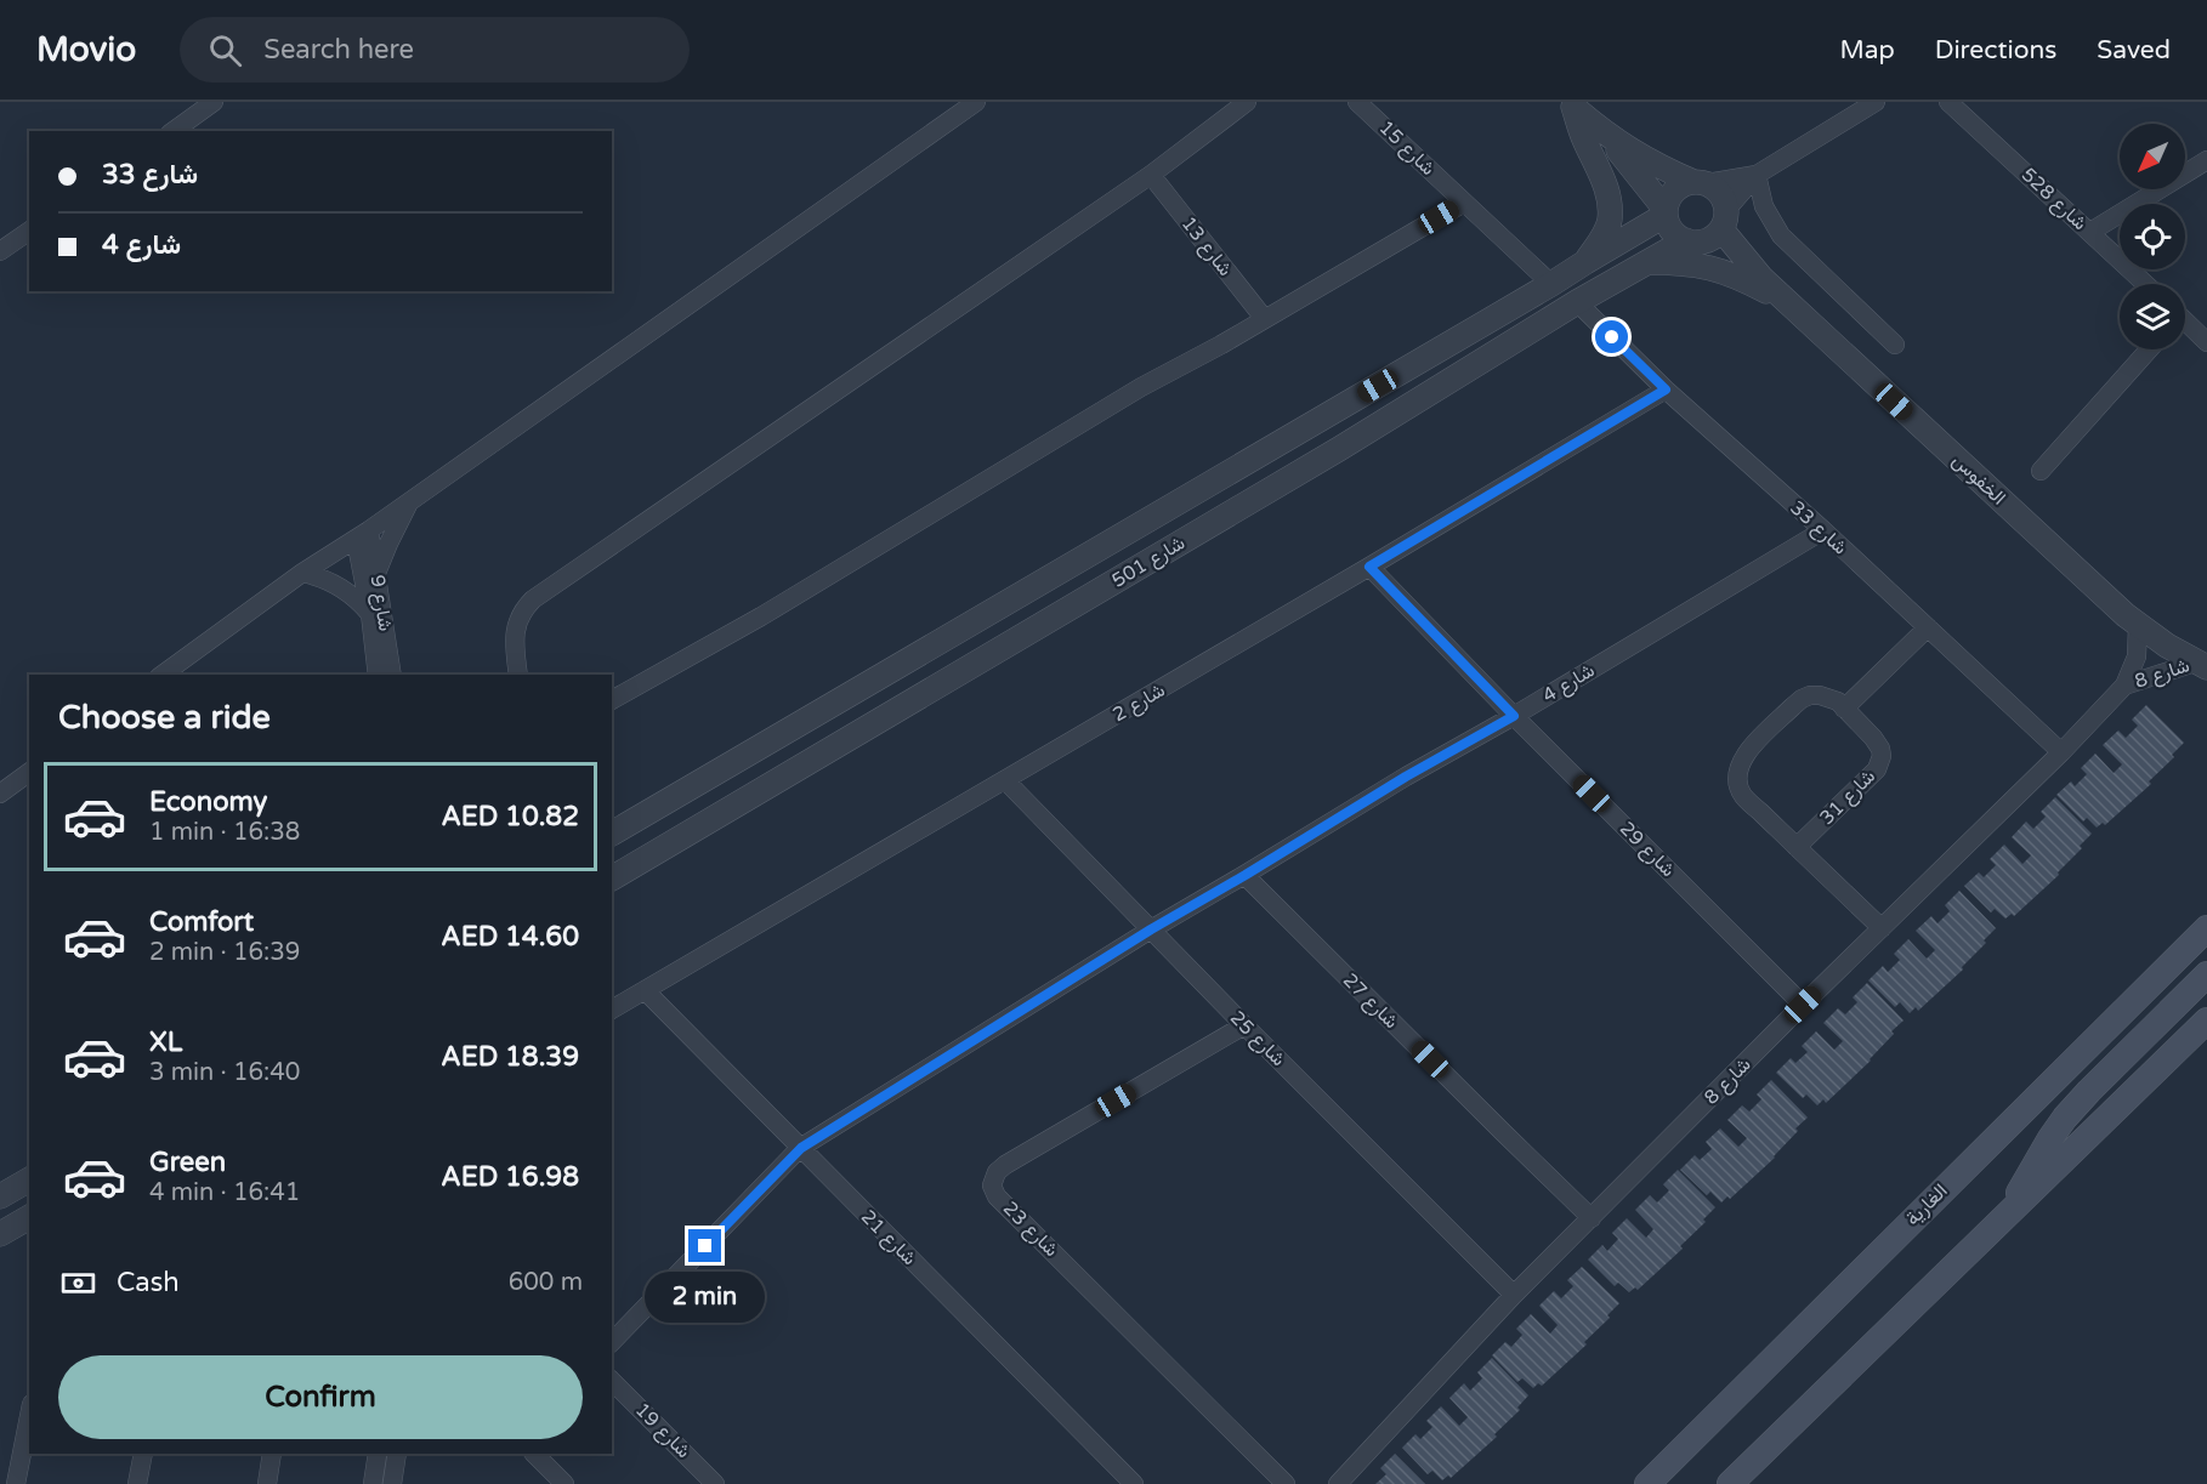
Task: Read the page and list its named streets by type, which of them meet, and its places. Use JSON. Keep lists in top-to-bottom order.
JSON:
{
  "streets": {
    "main road": ["الغارية"],
    "street": [
      "شارع 15",
      "شارع 528",
      "شارع 13",
      "الخفوس",
      "شارع 33",
      "شارع 501",
      "شارع 9",
      "شارع 8",
      "شارع 4",
      "شارع 2",
      "شارع 31",
      "شارع 29",
      "شارع 27",
      "شارع 25",
      "شارع 23",
      "شارع 21",
      "شارع 19"
    ]
  },
  "crossings": [
    ["شارع 15", "شارع 501"],
    ["الخفوس", "شارع 501"],
    ["الخفوس", "شارع 8"],
    ["شارع 33", "شارع 501"],
    ["شارع 33", "شارع 8"],
    ["شارع 33", "شارع 4"],
    ["شارع 33", "شارع 2"],
    ["شارع 8", "شارع 31"],
    ["شارع 8", "شارع 29"],
    ["شارع 8", "شارع 27"],
    ["شارع 8", "شارع 25"],
    ["شارع 4", "شارع 29"],
    ["شارع 4", "شارع 27"],
    ["شارع 4", "شارع 25"],
    ["شارع 4", "شارع 21"],
    ["شارع 2", "شارع 29"],
    ["شارع 2", "شارع 25"],
    ["شارع 2", "شارع 21"],
    ["شارع 25", "شارع 23"]
  ],
  "north": "bottom left",
  "page": {
    "header": "Movio",
    "search": "Search here",
    "nav": ["Map", "Directions", "Saved"],
    "banner": ["شارع 33", "شارع 4"],
    "heading": "Choose a ride",
    "list": [
      {
        "name": "Economy",
        "note": "1 min · 16:38",
        "value": "AED 10.82"
      },
      {
        "name": "Comfort",
        "note": "2 min · 16:39",
        "value": "AED 14.60"
      },
      {
        "name": "XL",
        "note": "3 min · 16:40",
        "value": "AED 18.39"
      },
      {
        "name": "Green",
        "note": "4 min · 16:41",
        "value": "AED 16.98"
      }
    ],
    "pay": ["Cash", "600 m"],
    "bubble": "2 min",
    "buttons": "Confirm"
  }
}
